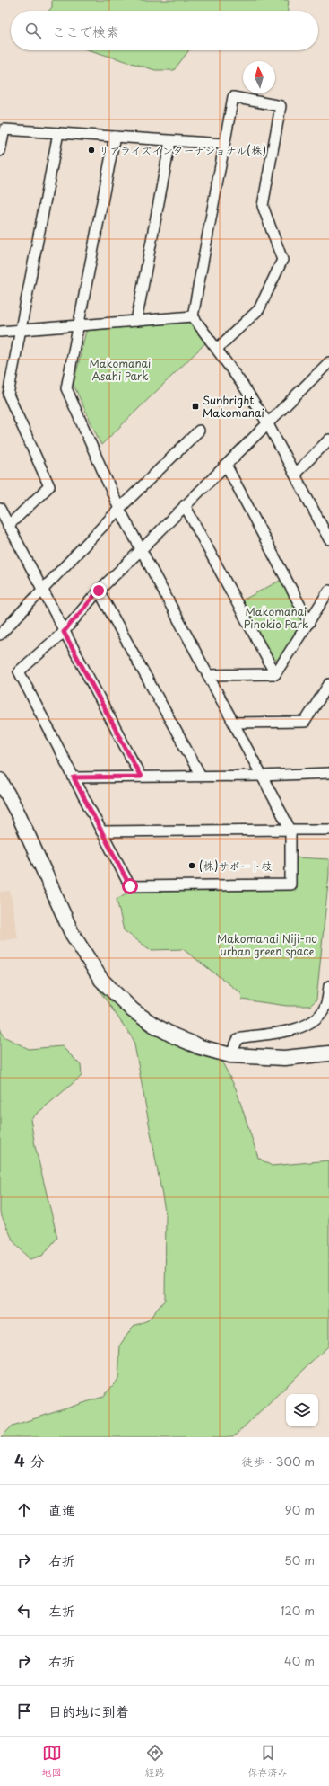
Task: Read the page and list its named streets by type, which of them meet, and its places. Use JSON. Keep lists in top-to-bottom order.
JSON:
{
  "parks": ["Makomanai Asahi Park", "Makomanai Pinokio Park", "Makomanai Niji-no urban green space"],
  "places": {
    "other": ["リアライズインターナショナル(株)", "(株)サポート枝"],
    "transit": ["Sunbright Makomanai"]
  },
  "north": "top",
  "page": {
    "search": "ここで検索",
    "heading": ["4 分", "徒歩 · 300 m"],
    "list": [
      ["直進", "90 m"],
      ["右折", "50 m"],
      ["左折", "120 m"],
      ["右折", "40 m"],
      "目的地に到着"
    ],
    "nav": ["地図", "経路", "保存済み"]
  }
}
